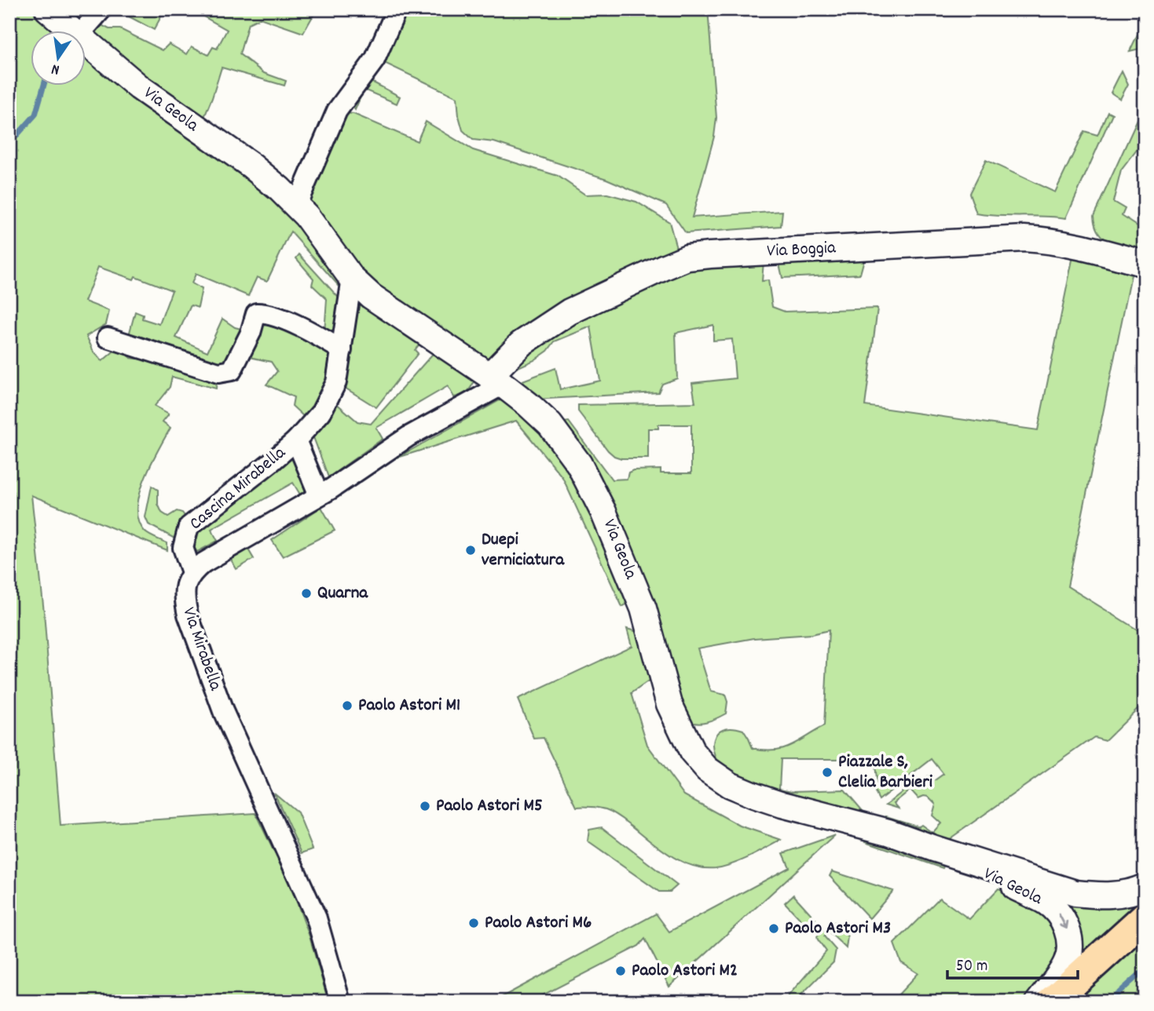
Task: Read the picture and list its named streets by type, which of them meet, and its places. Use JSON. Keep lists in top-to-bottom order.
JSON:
{
  "streets": {
    "street": [
      "Via Geola",
      "Via Boggia",
      "Cascina Mirabella",
      "Via Mirabella"
    ]
  },
  "crossings": [
    ["Via Geola", "Via Boggia"],
    ["Via Geola", "Cascina Mirabella"],
    ["Cascina Mirabella", "Via Mirabella"]
  ],
  "places": [
    "Duepi verniciatura",
    "Quarna",
    "Paolo Astori M1",
    "Piazzale S, Clelia Barbieri",
    "Paolo Astori M5",
    "Paolo Astori M6",
    "Paolo Astori M3",
    "Paolo Astori M2"
  ],
  "scale_bar": "50 m",
  "north": "bottom"
}
